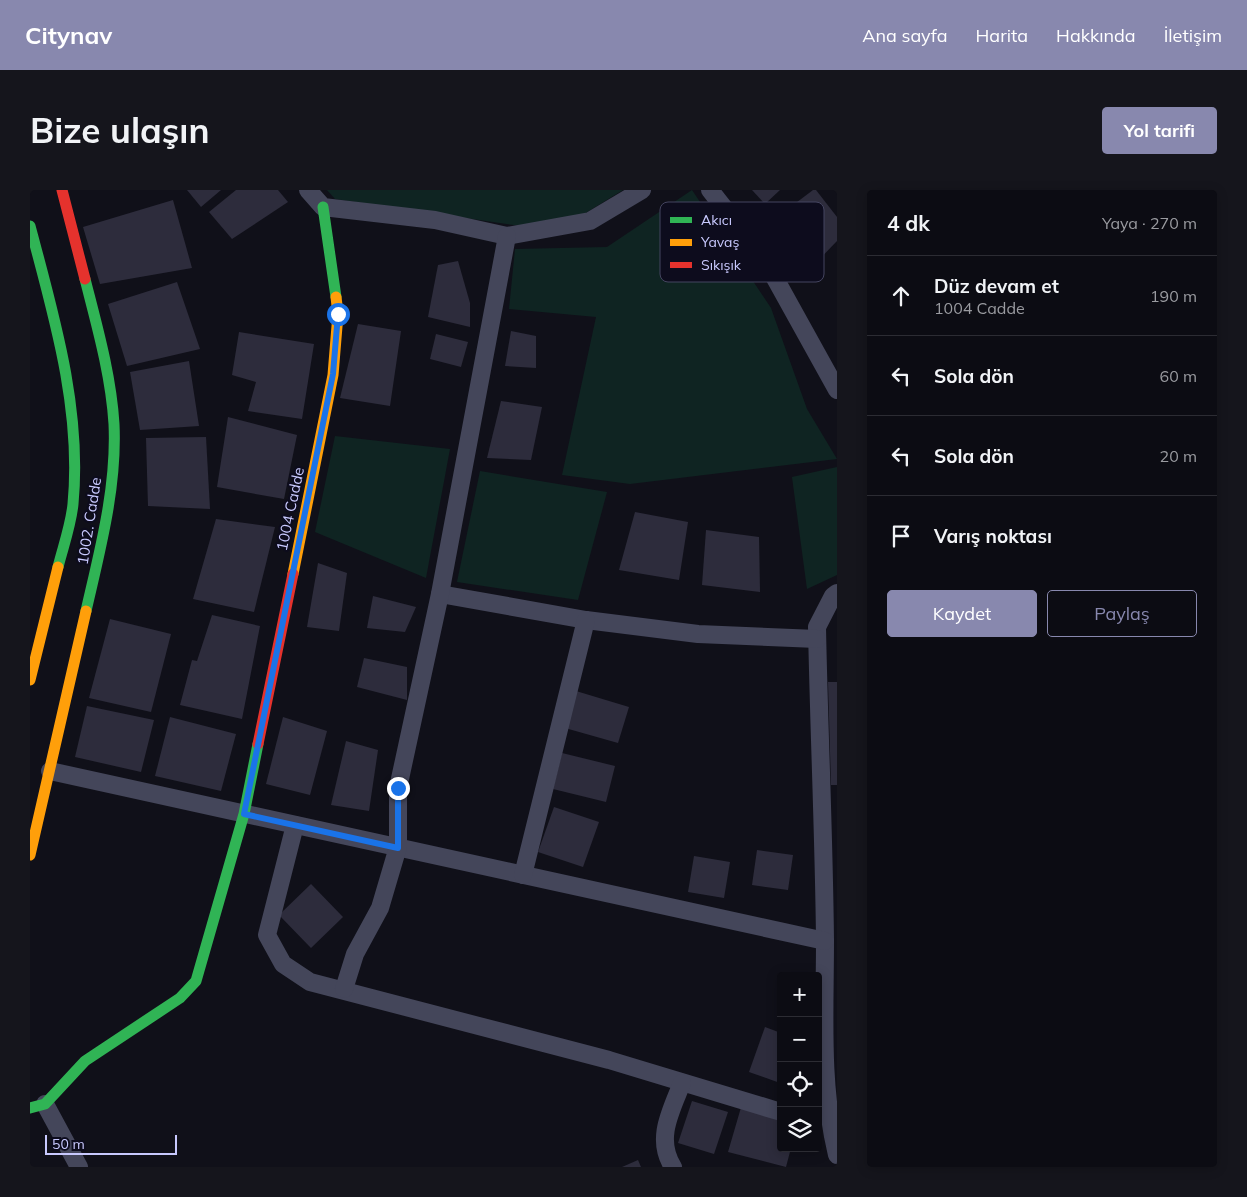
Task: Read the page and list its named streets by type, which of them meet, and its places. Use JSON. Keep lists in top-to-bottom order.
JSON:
{
  "streets": {
    "main road": ["1004 Cadde", "1002. Cadde"]
  },
  "legend": ["Akıcı", "Yavaş", "Sıkışık"],
  "scale_bar": "50 m",
  "page": {
    "header": "Citynav",
    "nav": [
      "Ana sayfa",
      "Harita",
      "Hakkında",
      "İletişim"
    ],
    "buttons": [
      "Yol tarifi",
      ["Kaydet", "Paylaş"]
    ],
    "title": "Bize ulaşın",
    "heading": ["4 dk", "Yaya · 270 m"],
    "list": [
      ["Düz devam et", "1004 Cadde", "190 m"],
      ["Sola dön", "60 m"],
      ["Sola dön", "20 m"],
      "Varış noktası"
    ],
    "map_buttons": ["+", "−"],
    "scale": "50 m"
  }
}
